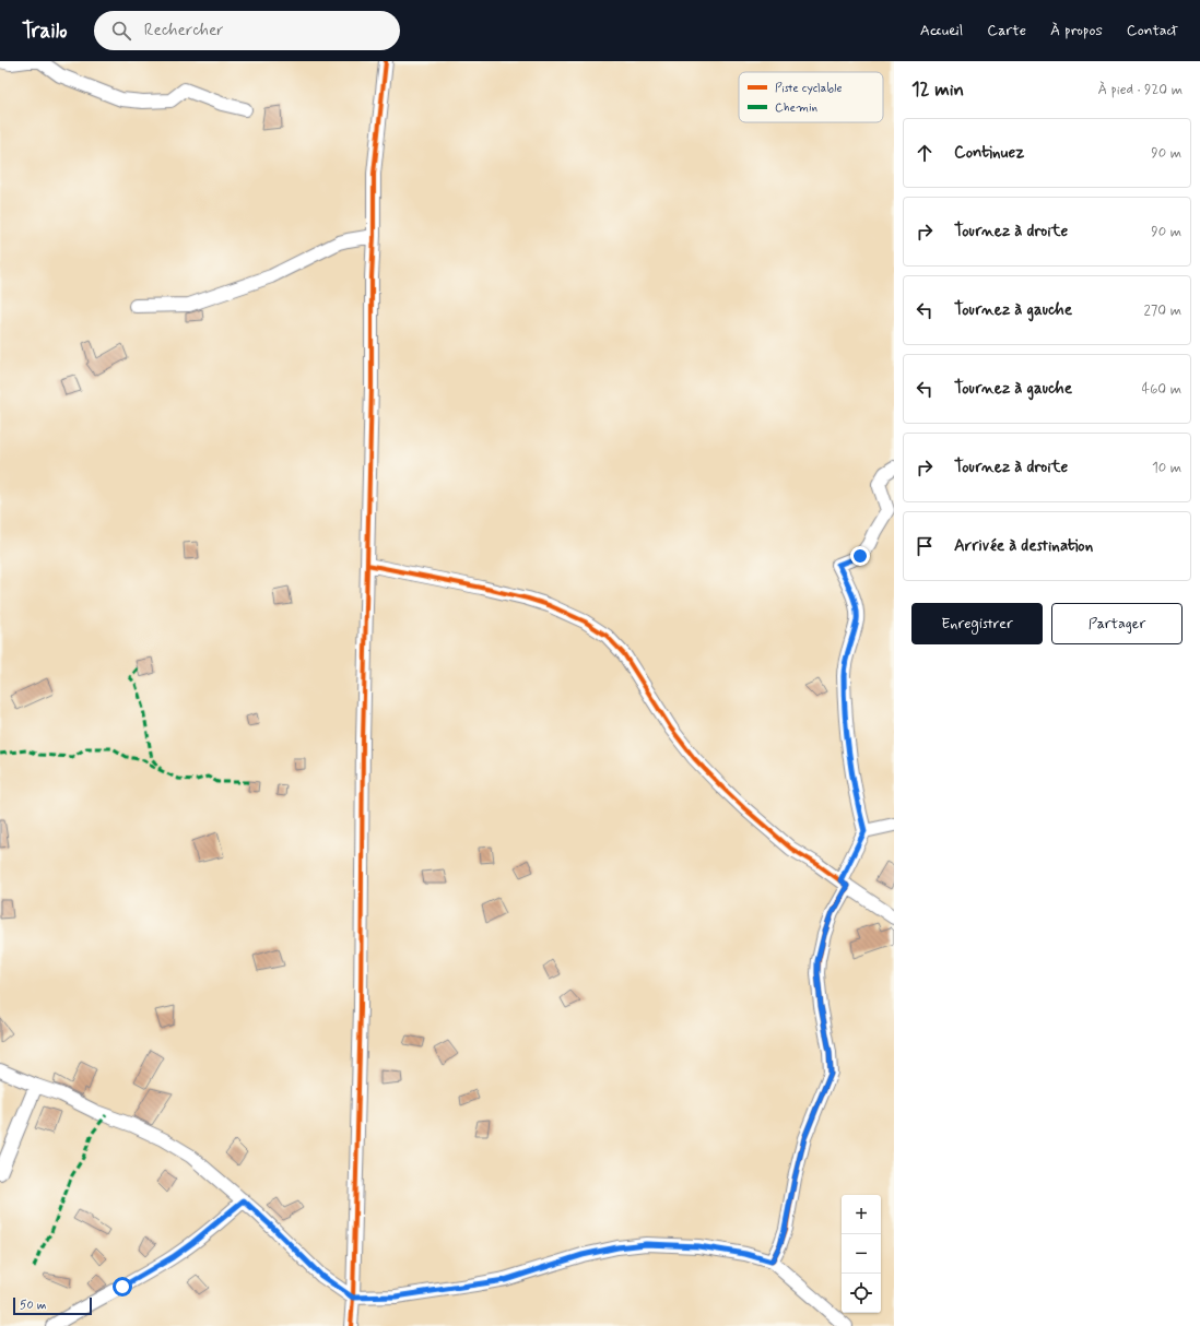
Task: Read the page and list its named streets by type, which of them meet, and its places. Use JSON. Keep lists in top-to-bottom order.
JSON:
{
  "legend": ["Piste cyclable", "Chemin"],
  "scale_bar": "50 m",
  "page": {
    "header": "Trailo",
    "search": "Rechercher",
    "nav": [
      "Accueil",
      "Carte",
      "À propos",
      "Contact"
    ],
    "heading": ["12 min", "À pied · 920 m"],
    "list": [
      ["Continuez", "90 m"],
      ["Tournez à droite", "90 m"],
      ["Tournez à gauche", "270 m"],
      ["Tournez à gauche", "460 m"],
      ["Tournez à droite", "10 m"],
      "Arrivée à destination"
    ],
    "buttons": ["Enregistrer", "Partager"],
    "map_buttons": ["+", "−"],
    "scale": "50 m"
  }
}
